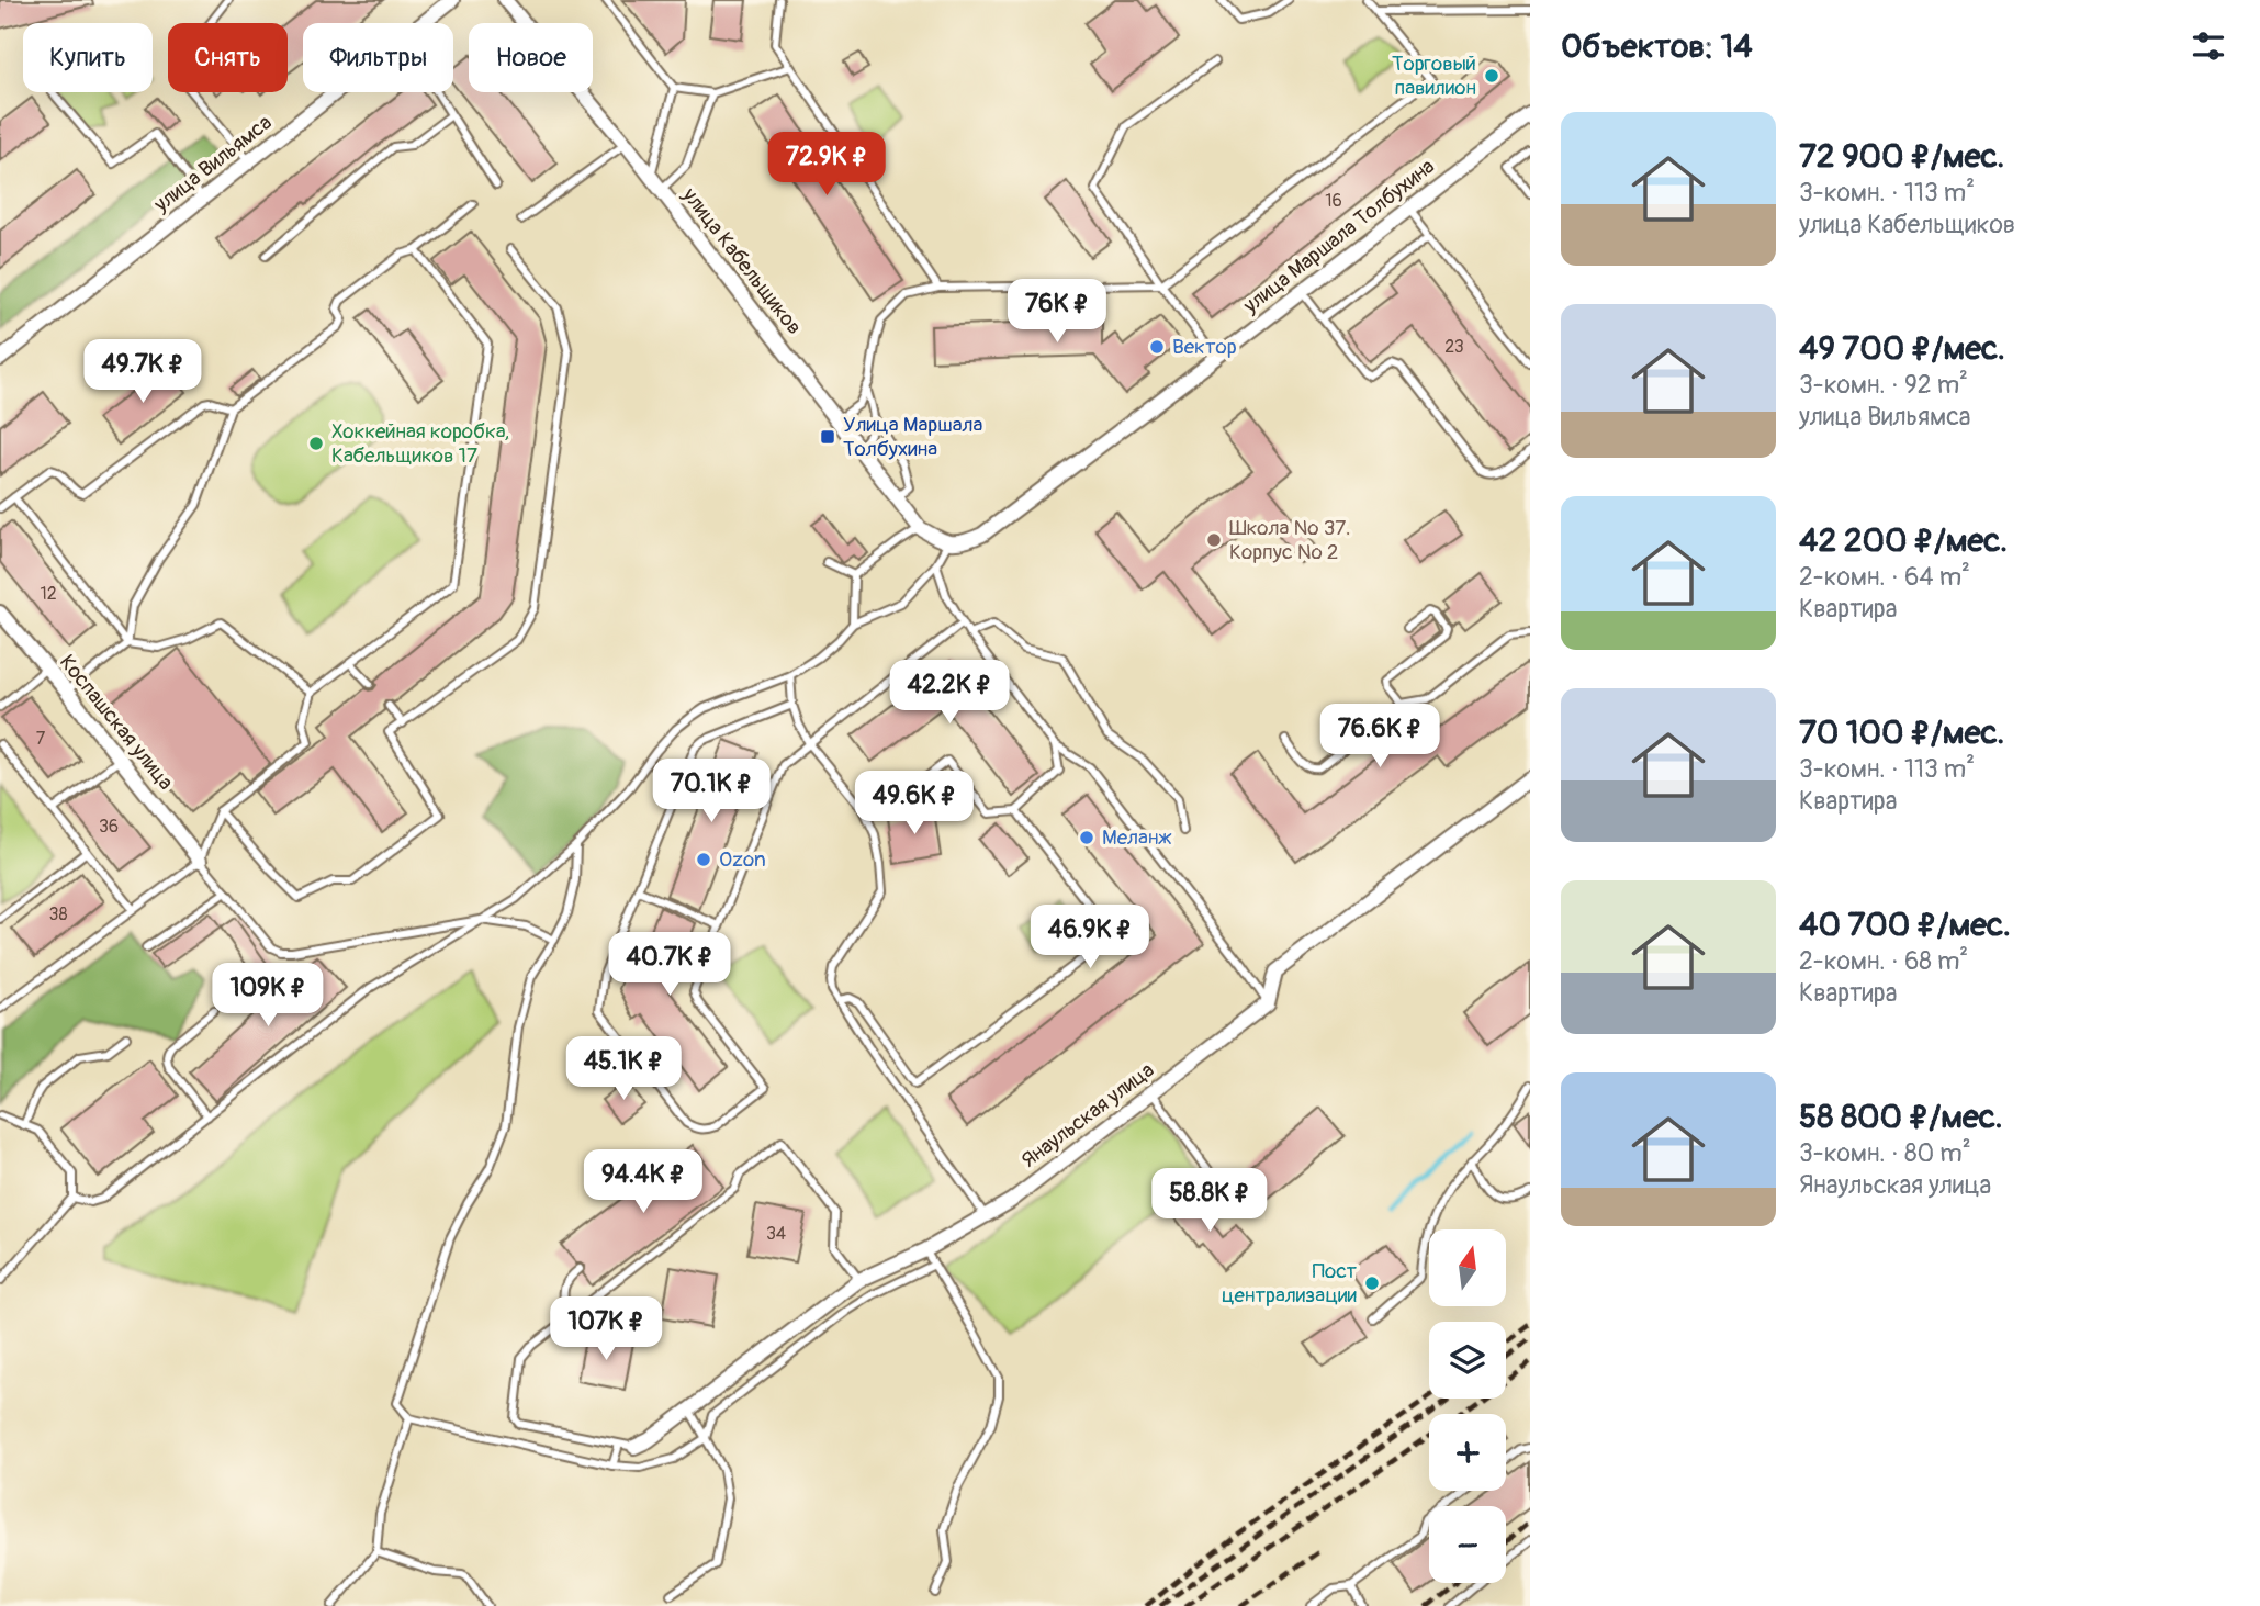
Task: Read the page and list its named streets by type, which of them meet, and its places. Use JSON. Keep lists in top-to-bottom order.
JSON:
{
  "streets": {
    "street": [
      "улица Вильямса",
      "улица Маршала Толбухина",
      "улица Кабельщиков",
      "Коспашская улица",
      "Янаульская улица"
    ]
  },
  "crossings": [
    ["улица Маршала Толбухина", "улица Кабельщиков"]
  ],
  "places": {
    "other": [
      "Торговый павилион",
      "Вектор",
      "Хоккейная коробка, Кабельщиков 17",
      "Школа № 37. Корпус № 2",
      "Меланж",
      "Ozon",
      "Пост централизации"
    ],
    "transit": ["Улица Маршала Толбухина"]
  },
  "house_numbers": [
    "16",
    "23",
    "12",
    "7",
    "36",
    "38",
    "34"
  ],
  "north": "top",
  "page": {
    "heading": "Объектов: 14",
    "chip": [
      "Купить",
      "Снять",
      "Фильтры",
      "Новое"
    ],
    "list": [
      {
        "name": "72 900 ₽/мес.",
        "note": "3-комн. · 113 m² · улица Кабельщиков"
      },
      {
        "name": "49 700 ₽/мес.",
        "note": "3-комн. · 92 m² · улица Вильямса"
      },
      {
        "name": "42 200 ₽/мес.",
        "note": "2-комн. · 64 m² · Квартира"
      },
      {
        "name": "70 100 ₽/мес.",
        "note": "3-комн. · 113 m² · Квартира"
      },
      {
        "name": "40 700 ₽/мес.",
        "note": "2-комн. · 68 m² · Квартира"
      },
      {
        "name": "58 800 ₽/мес.",
        "note": "3-комн. · 80 m² · Янаульская улица"
      }
    ],
    "price": [
      "72.9K ₽",
      "76K ₽",
      "49.7K ₽",
      "42.2K ₽",
      "76.6K ₽",
      "70.1K ₽",
      "49.6K ₽",
      "46.9K ₽",
      "40.7K ₽",
      "109K ₽",
      "45.1K ₽",
      "94.4K ₽",
      "58.8K ₽",
      "107K ₽"
    ],
    "map_buttons": ["+", "−"]
  }
}
